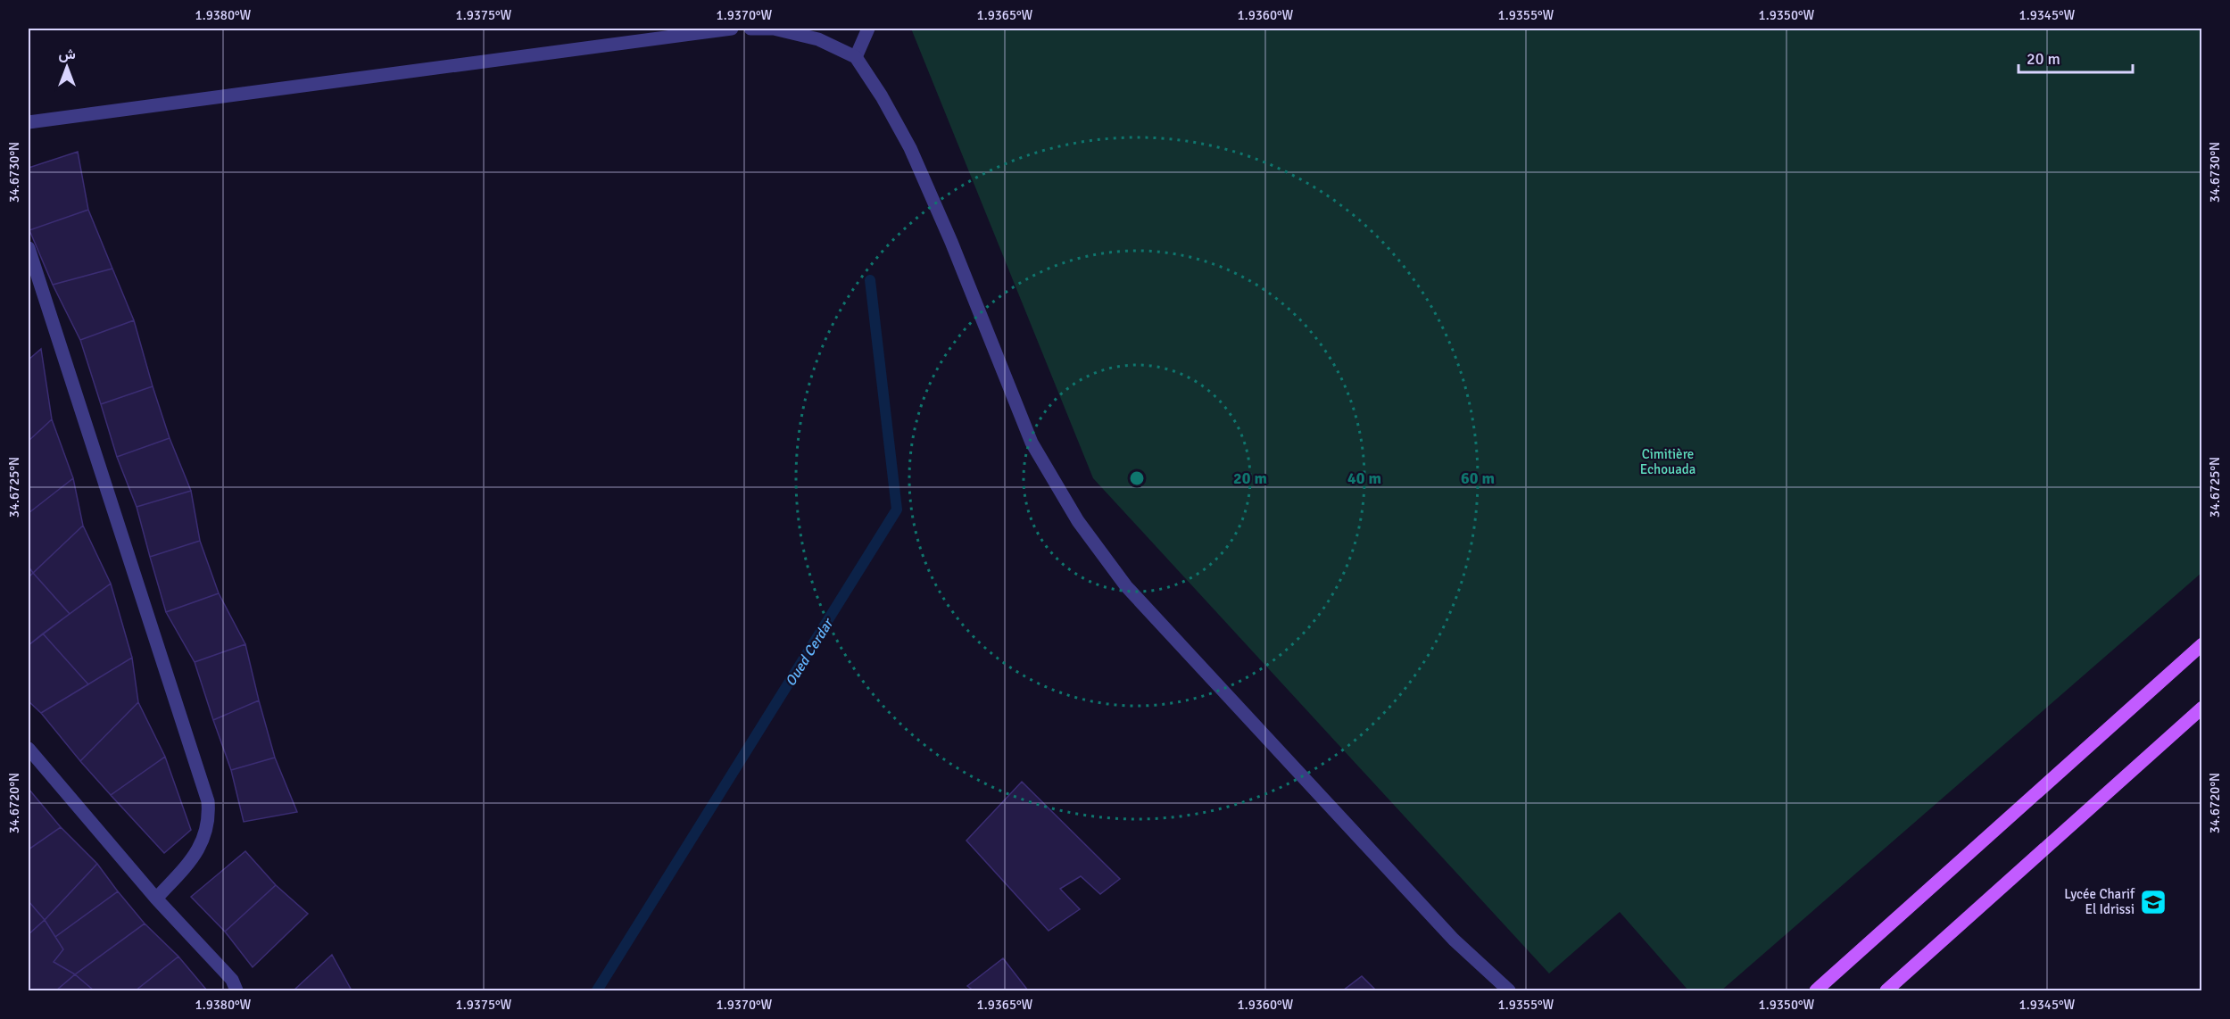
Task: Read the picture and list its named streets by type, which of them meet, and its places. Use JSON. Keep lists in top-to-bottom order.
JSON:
{
  "water": ["Oued Cerdar"],
  "parks": ["Cimitière Echouada"],
  "places": {
    "school or university": ["Lycée Charif El Idrissi"]
  },
  "scale_bar": "20 m",
  "north": "top",
  "coordinates": [
    "1.9380°W",
    "1.9375°W",
    "1.9370°W",
    "1.9365°W",
    "1.9360°W",
    "1.9355°W",
    "1.9350°W",
    "1.9345°W",
    "34.6730°N",
    "34.6725°N",
    "34.6720°N"
  ],
  "rings": ["20 m", "40 m", "60 m"]
}
